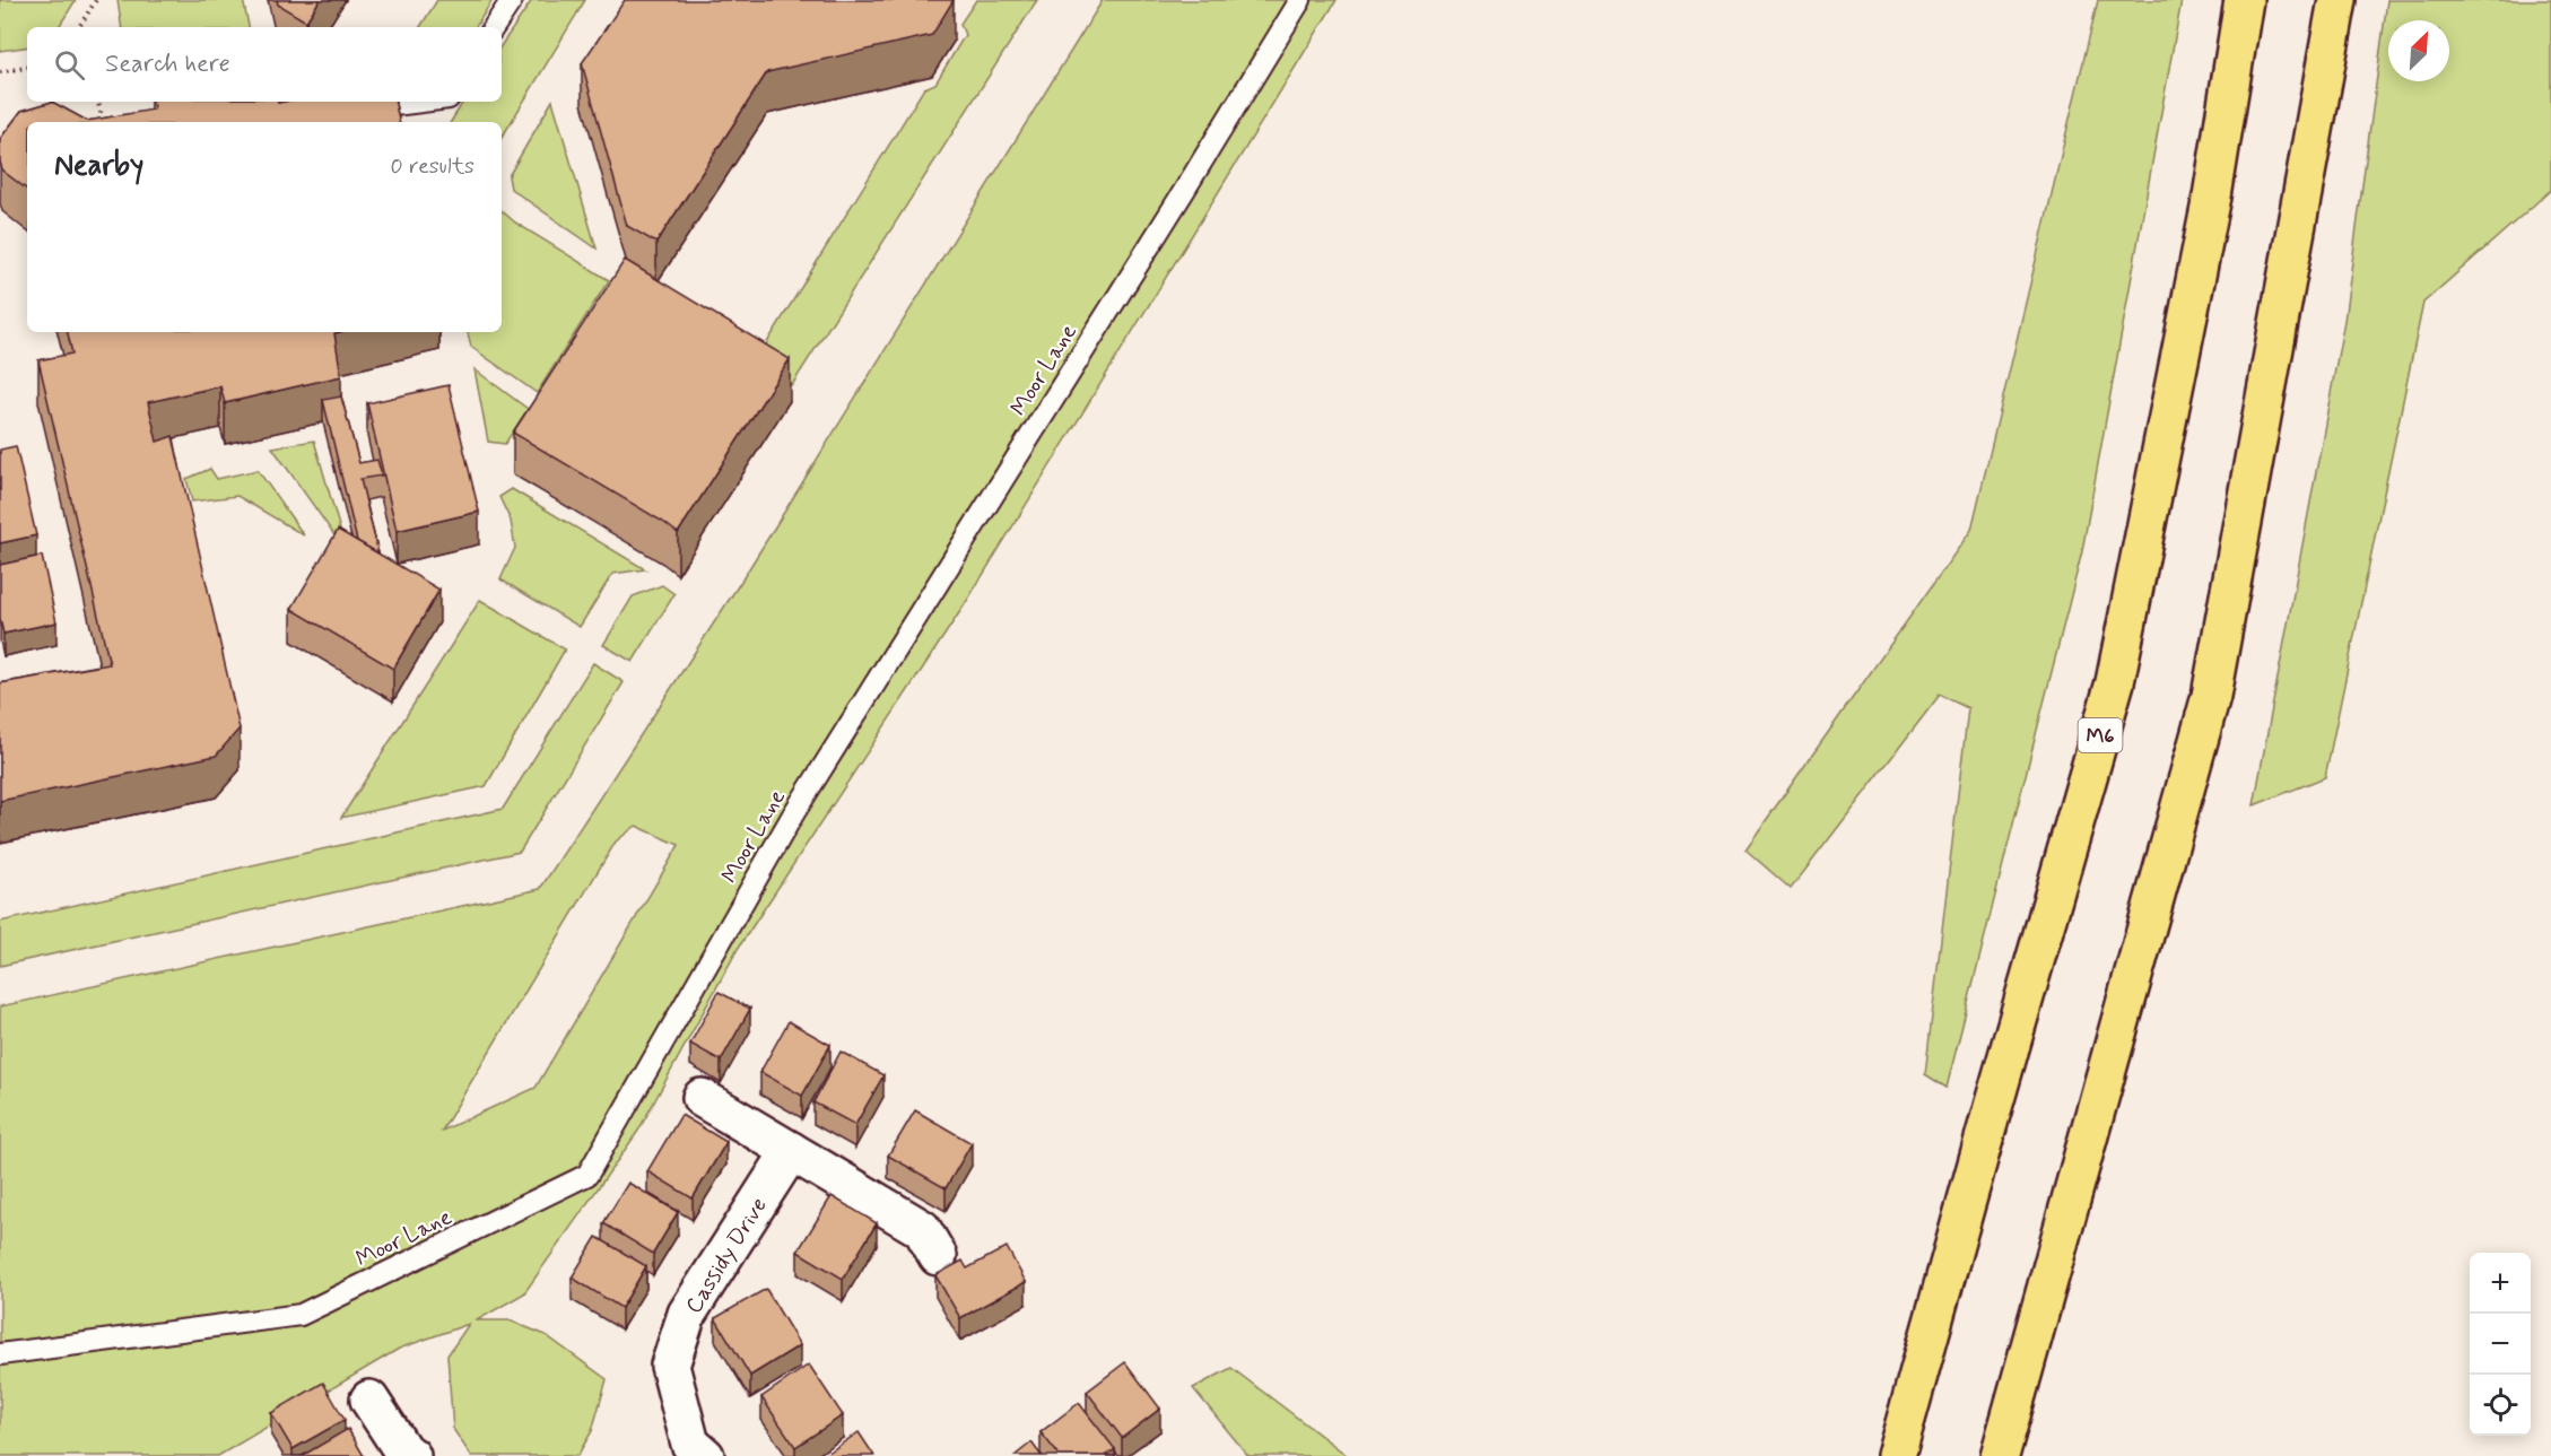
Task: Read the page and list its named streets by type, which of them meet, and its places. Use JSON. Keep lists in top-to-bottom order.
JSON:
{
  "streets": {
    "highway": ["M6"],
    "street": ["Cassidy Drive"],
    "lane": ["Moor Lane"]
  },
  "north": "top right",
  "page": {
    "search": "Search here",
    "heading": ["Nearby", "0 results"],
    "map_buttons": ["+", "−"]
  }
}
